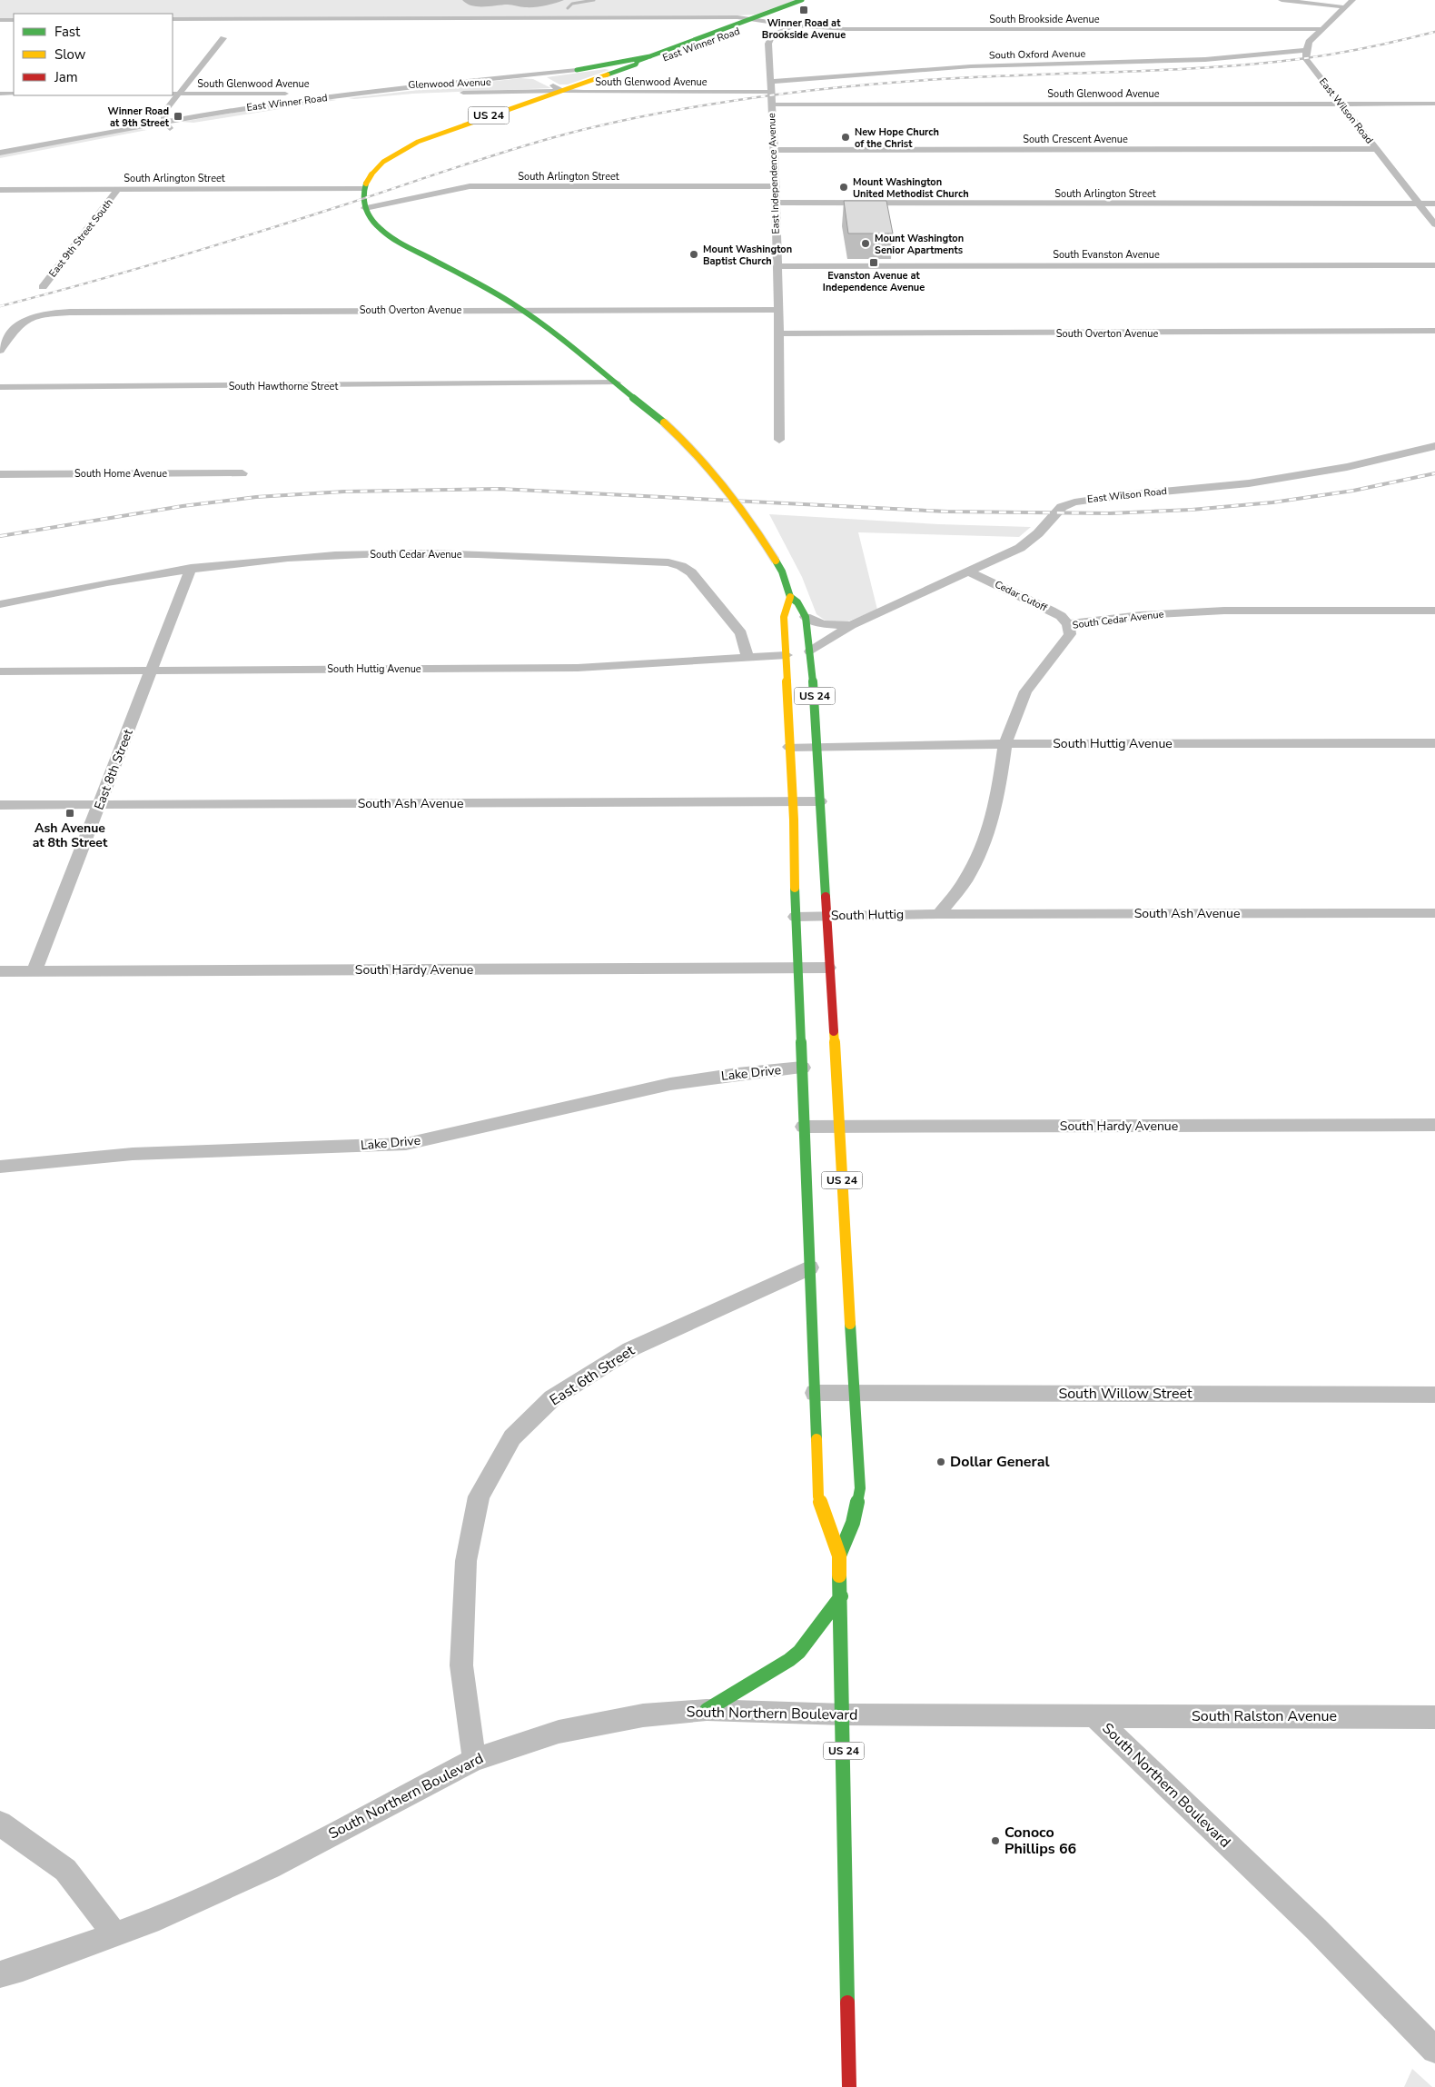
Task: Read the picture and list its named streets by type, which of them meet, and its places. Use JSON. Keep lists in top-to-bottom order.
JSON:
{
  "streets": {
    "main road": ["East Winner Road", "US 24"],
    "street": [
      "South Brookside Avenue",
      "South Oxford Avenue",
      "South Glenwood Avenue",
      "Glenwood Avenue",
      "East Wilson Road",
      "South Crescent Avenue",
      "East Independence Avenue",
      "South Arlington Street",
      "East 9th Street South",
      "South Evanston Avenue",
      "South Overton Avenue",
      "South Hawthorne Street",
      "South Home Avenue",
      "South Cedar Avenue",
      "Cedar Cutoff",
      "South Huttig Avenue",
      "East 8th Street",
      "South Ash Avenue",
      "South Huttig",
      "South Hardy Avenue",
      "Lake Drive",
      "East 6th Street",
      "South Willow Street",
      "South Northern Boulevard",
      "South Ralston Avenue"
    ]
  },
  "crossings": [
    ["South Brookside Avenue", "East Winner Road"],
    ["East Winner Road", "South Glenwood Avenue"],
    ["East Winner Road", "Glenwood Avenue"],
    ["East Winner Road", "US 24"],
    ["South Oxford Avenue", "East Wilson Road"],
    ["South Oxford Avenue", "East Independence Avenue"],
    ["South Glenwood Avenue", "Glenwood Avenue"],
    ["South Glenwood Avenue", "East Wilson Road"],
    ["South Glenwood Avenue", "US 24"],
    ["South Glenwood Avenue", "East Independence Avenue"],
    ["Glenwood Avenue", "US 24"],
    ["East Wilson Road", "US 24"],
    ["East Wilson Road", "South Crescent Avenue"],
    ["East Wilson Road", "South Arlington Street"],
    ["East Wilson Road", "Cedar Cutoff"],
    ["US 24", "South Arlington Street"],
    ["US 24", "South Overton Avenue"],
    ["US 24", "South Hawthorne Street"],
    ["US 24", "South Huttig Avenue"],
    ["US 24", "South Ash Avenue"],
    ["US 24", "South Huttig"],
    ["US 24", "South Hardy Avenue"],
    ["US 24", "Lake Drive"],
    ["US 24", "East 6th Street"],
    ["US 24", "South Willow Street"],
    ["US 24", "South Northern Boulevard"],
    ["South Crescent Avenue", "East Independence Avenue"],
    ["East Independence Avenue", "South Arlington Street"],
    ["East Independence Avenue", "South Evanston Avenue"],
    ["East Independence Avenue", "South Overton Avenue"],
    ["South Arlington Street", "East 9th Street South"],
    ["South Cedar Avenue", "Cedar Cutoff"],
    ["South Cedar Avenue", "South Huttig Avenue"],
    ["South Cedar Avenue", "East 8th Street"],
    ["South Cedar Avenue", "South Ash Avenue"],
    ["South Cedar Avenue", "South Huttig"],
    ["South Huttig Avenue", "East 8th Street"],
    ["East 8th Street", "South Ash Avenue"],
    ["East 8th Street", "South Hardy Avenue"],
    ["South Ash Avenue", "South Huttig"],
    ["East 6th Street", "South Northern Boulevard"],
    ["South Northern Boulevard", "South Ralston Avenue"]
  ],
  "places": {
    "transit": [
      "Winner Road at Brookside Avenue",
      "Winner Road at 9th Street",
      "Evanston Avenue at Independence Avenue",
      "Ash Avenue at 8th Street"
    ],
    "other": [
      "New Hope Church of the Christ",
      "Mount Washington United Methodist Church",
      "Mount Washington Senior Apartments",
      "Mount Washington Baptist Church",
      "Dollar General",
      "Conoco Phillips 66"
    ]
  },
  "legend": ["Fast", "Slow", "Jam"]
}
